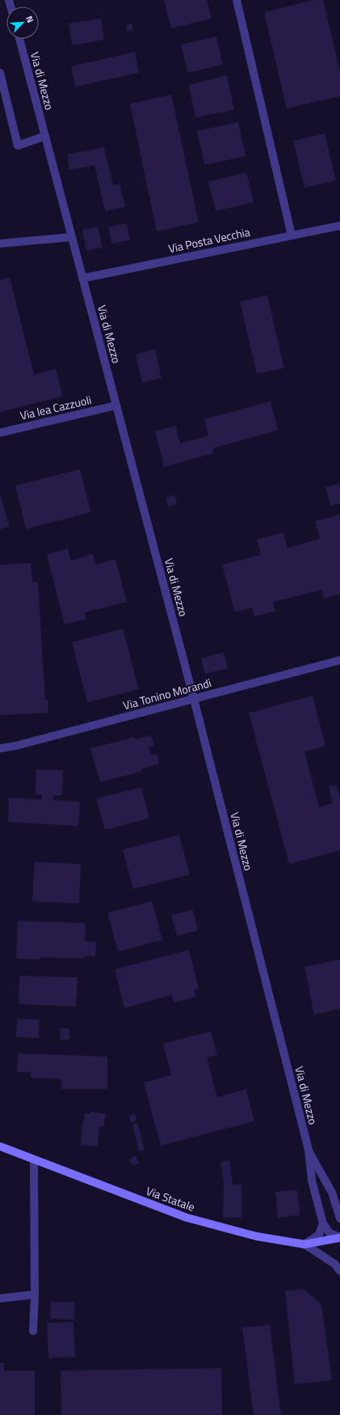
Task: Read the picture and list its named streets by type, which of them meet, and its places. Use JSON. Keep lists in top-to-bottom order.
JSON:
{
  "streets": {
    "main road": ["Via Statale"],
    "street": [
      "Via di Mezzo",
      "Via Posta Vecchia",
      "Via lea Cazzuoli",
      "Via Tonino Morandi"
    ]
  },
  "crossings": [
    ["Via di Mezzo", "Via Posta Vecchia"],
    ["Via di Mezzo", "Via lea Cazzuoli"],
    ["Via di Mezzo", "Via Tonino Morandi"]
  ],
  "north": "top right"
}
